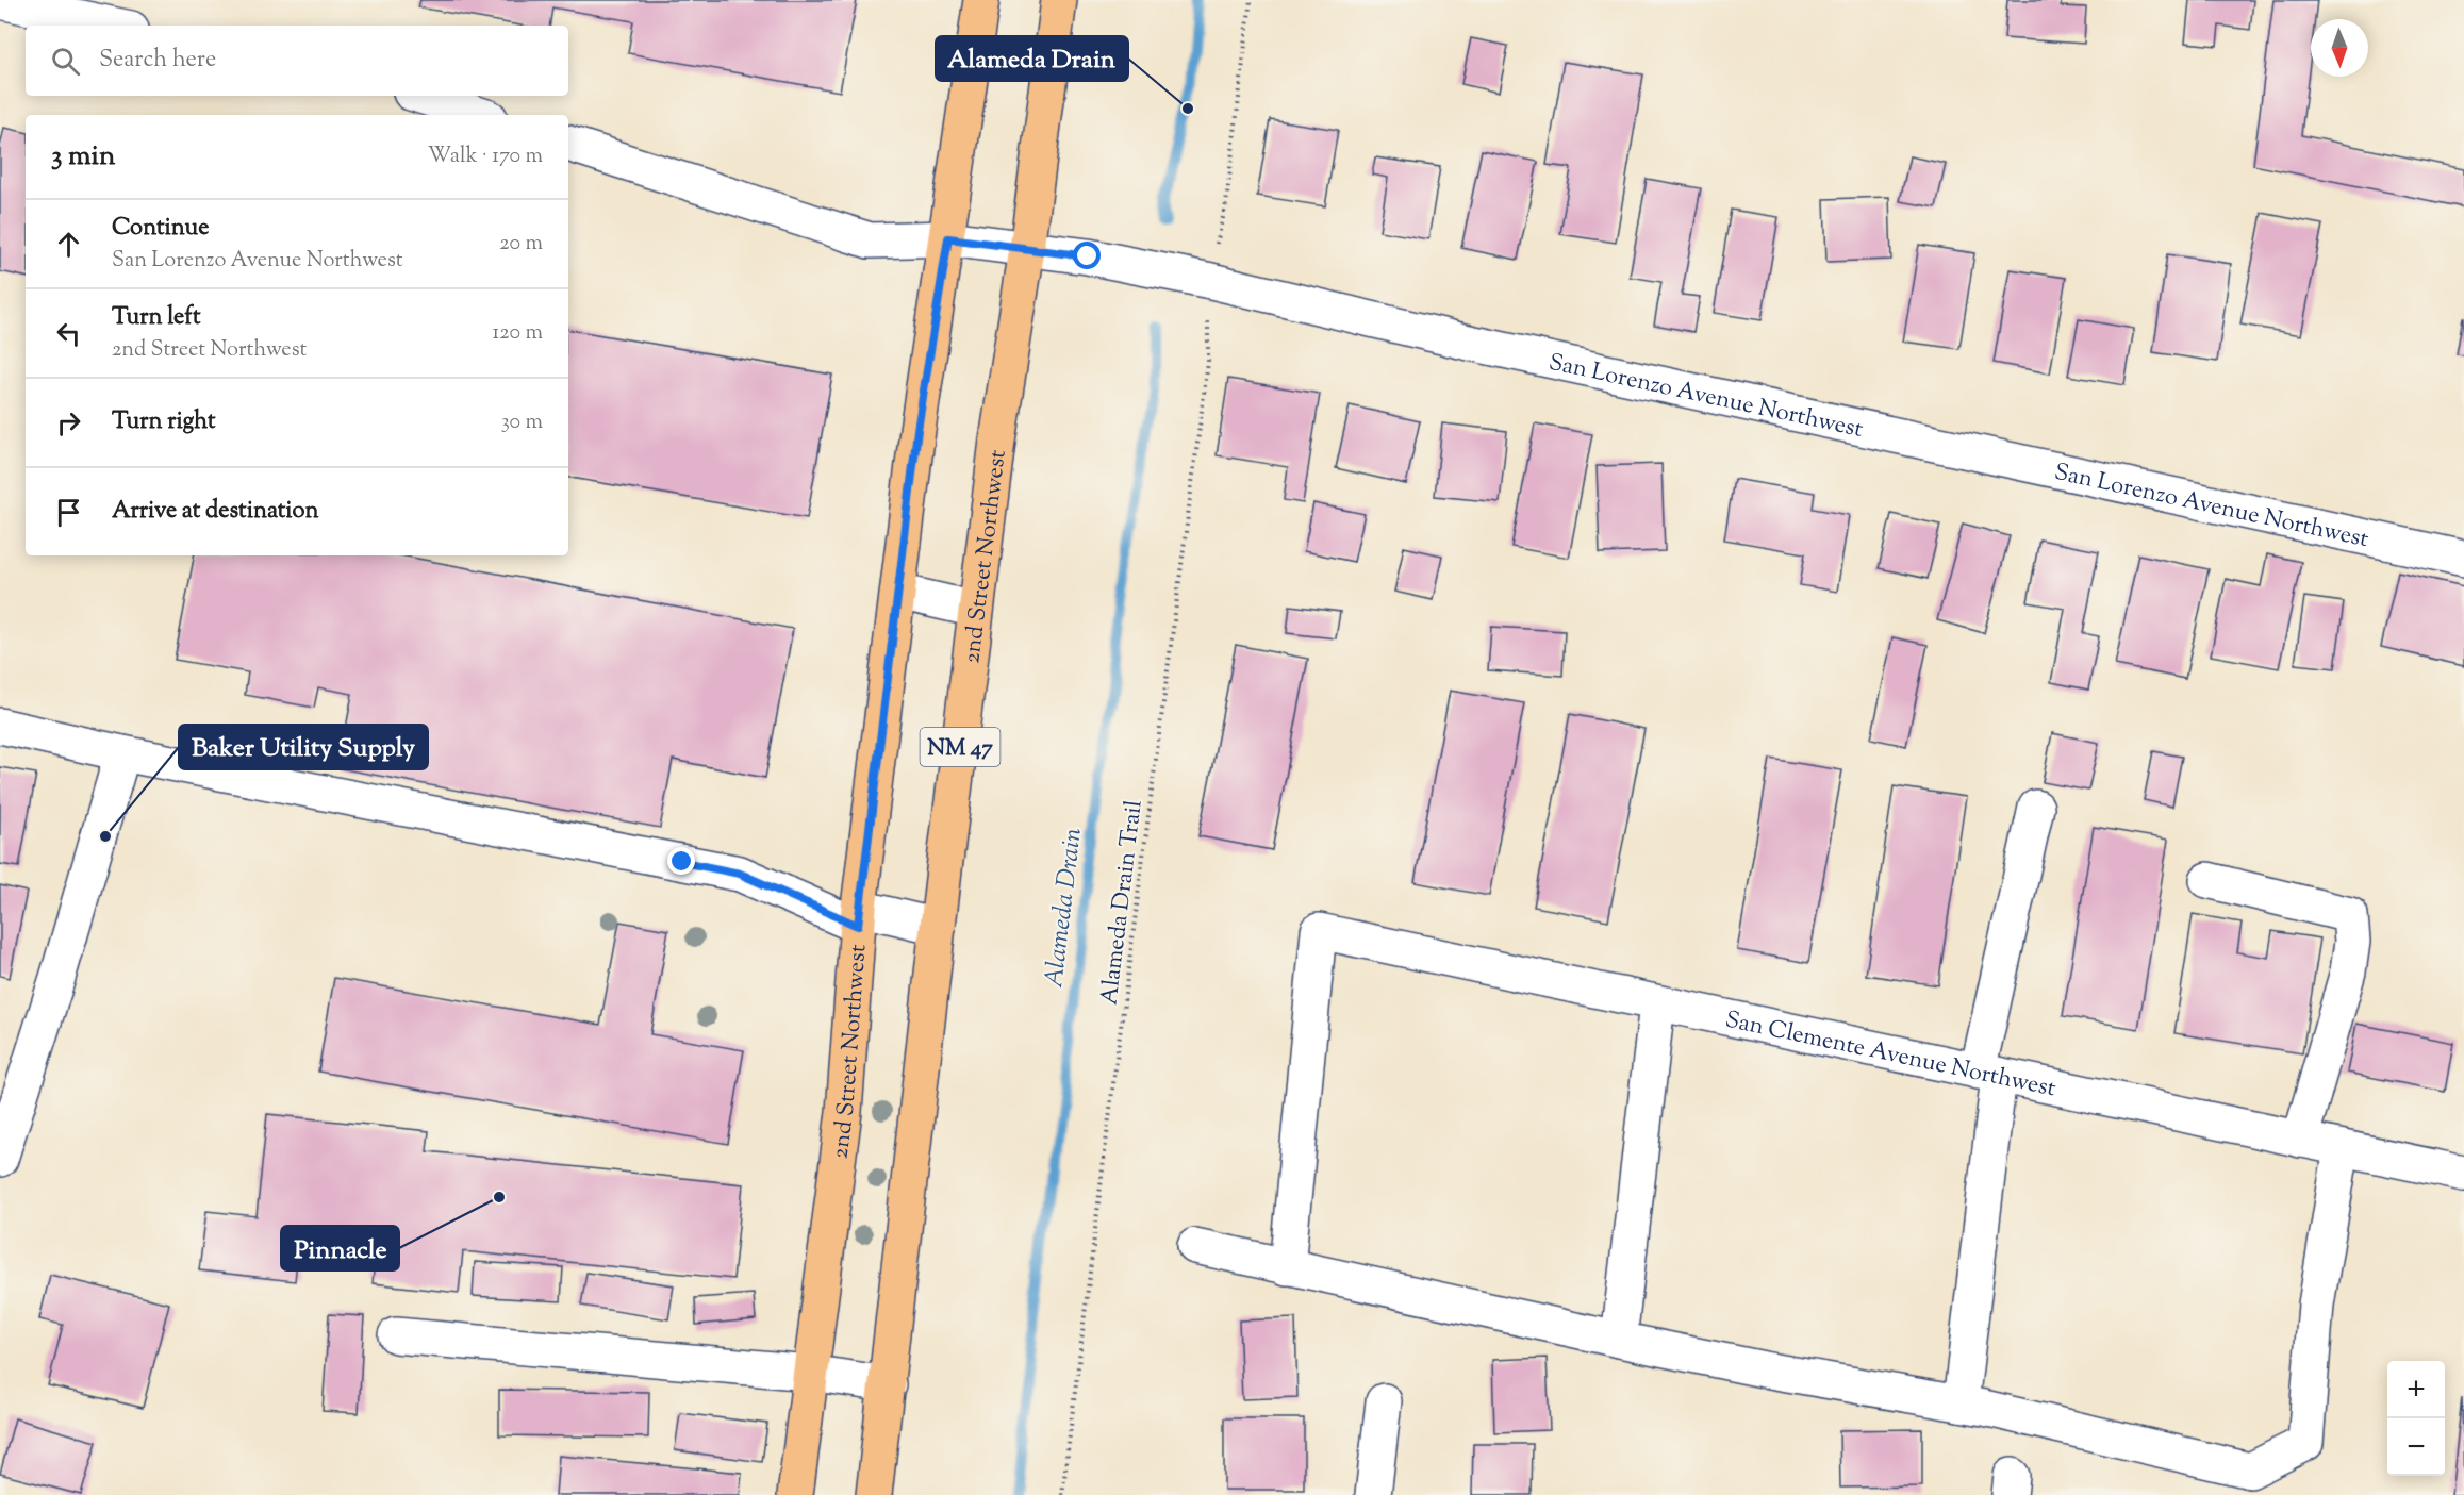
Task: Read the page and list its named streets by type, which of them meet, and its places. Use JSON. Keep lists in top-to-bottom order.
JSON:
{
  "streets": {
    "main road": ["2nd Street Northwest", "NM 47"],
    "street": ["San Lorenzo Avenue Northwest", "San Clemente Avenue Northwest"],
    "path": ["Alameda Drain Trail"]
  },
  "crossings": [
    ["San Lorenzo Avenue Northwest", "2nd Street Northwest"]
  ],
  "water": ["Alameda Drain"],
  "places": ["Alameda Drain", "Baker Utility Supply", "Pinnacle"],
  "north": "bottom",
  "page": {
    "search": "Search here",
    "heading": ["3 min", "Walk · 170 m"],
    "list": [
      ["Continue", "San Lorenzo Avenue Northwest", "20 m"],
      ["Turn left", "2nd Street Northwest", "120 m"],
      ["Turn right", "30 m"],
      "Arrive at destination"
    ],
    "map_buttons": ["+", "−"]
  }
}
